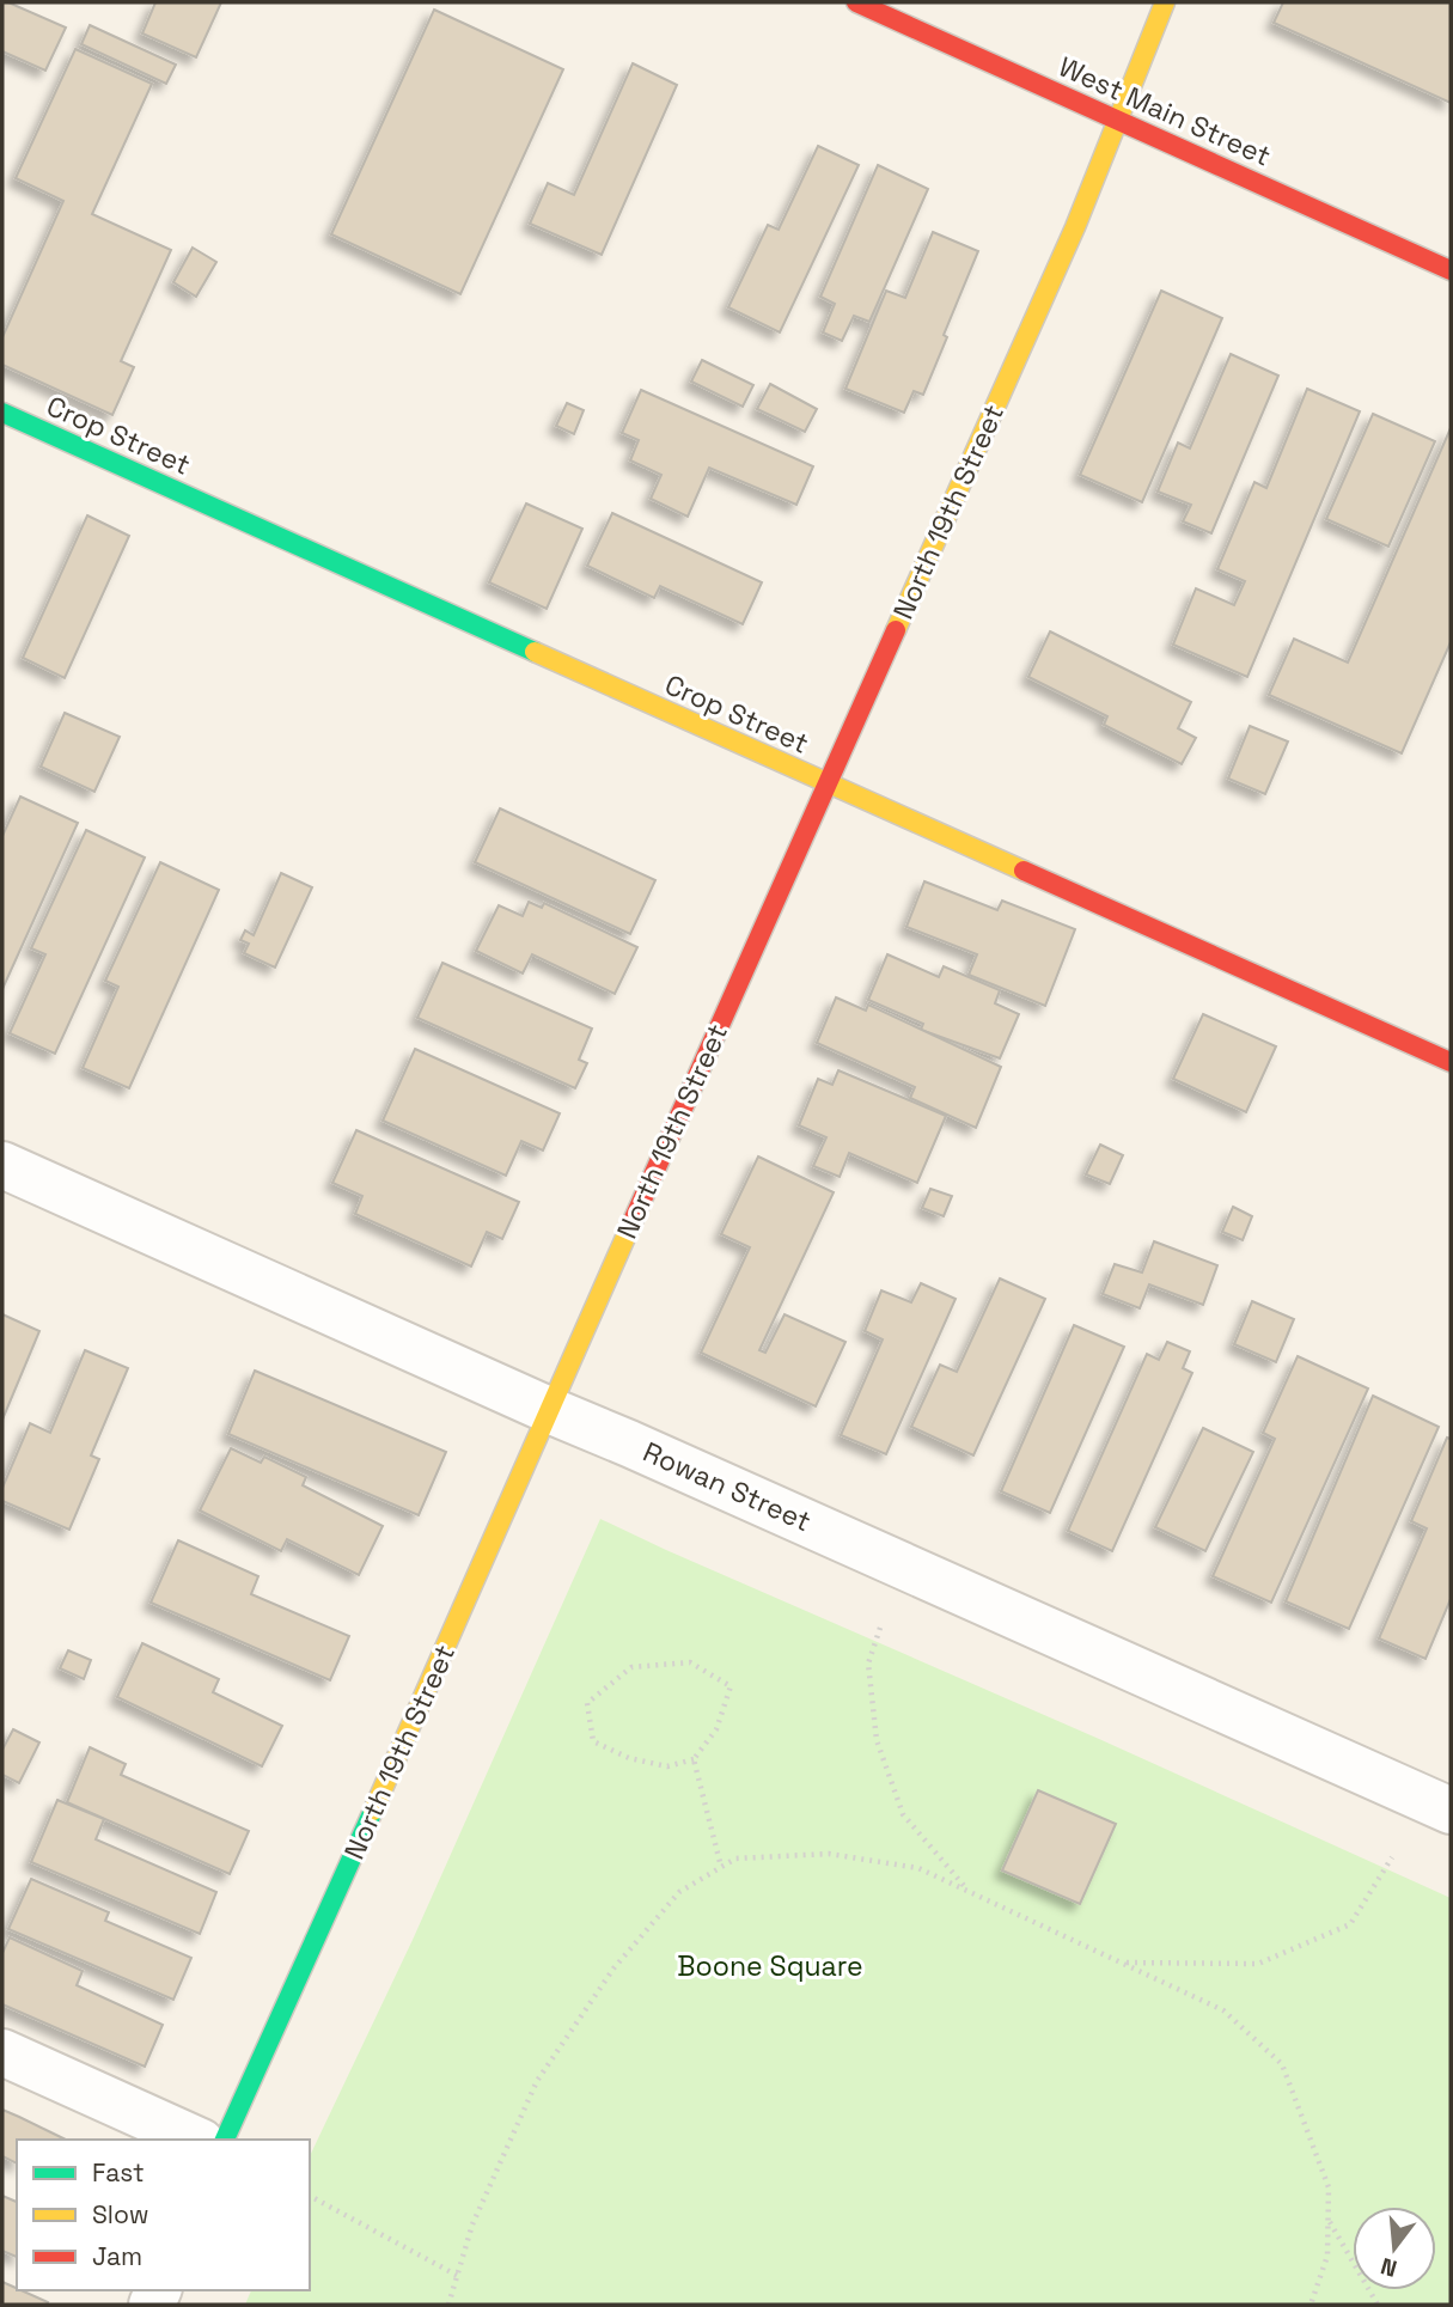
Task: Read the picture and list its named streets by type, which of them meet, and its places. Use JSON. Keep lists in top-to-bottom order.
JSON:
{
  "streets": {
    "street": [
      "West Main Street",
      "Crop Street",
      "North 19th Street",
      "Rowan Street"
    ]
  },
  "crossings": [
    ["West Main Street", "North 19th Street"],
    ["Crop Street", "North 19th Street"],
    ["North 19th Street", "Rowan Street"]
  ],
  "parks": ["Boone Square"],
  "legend": ["Fast", "Slow", "Jam"],
  "north": "bottom"
}
